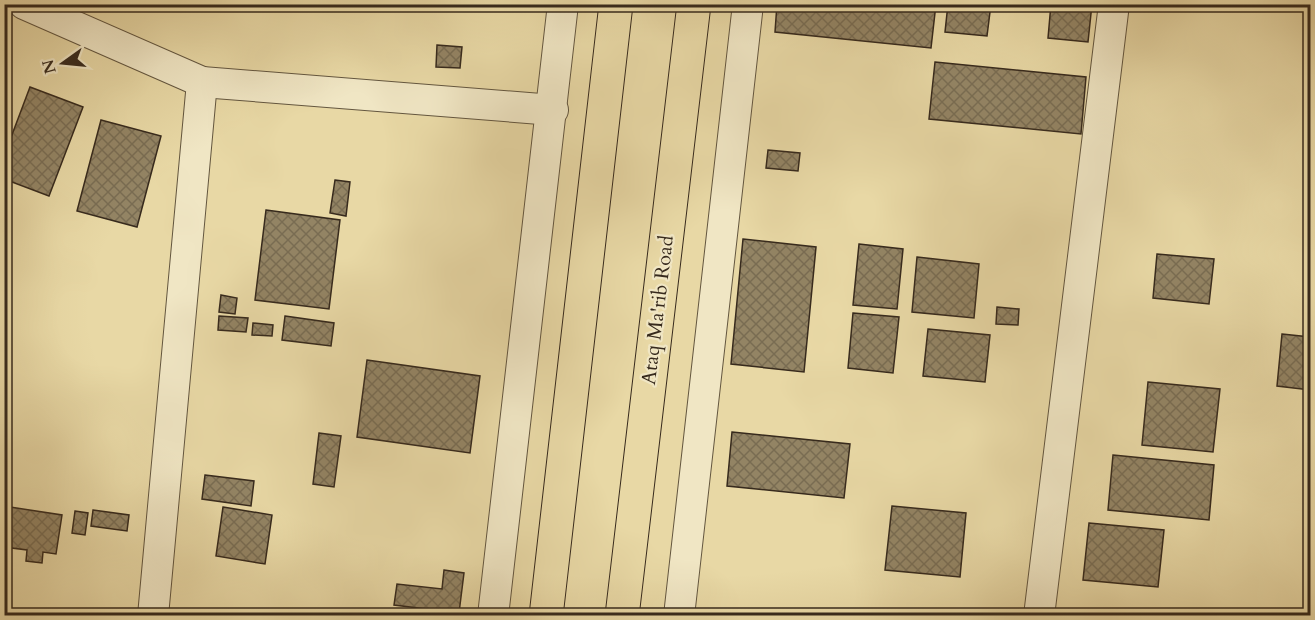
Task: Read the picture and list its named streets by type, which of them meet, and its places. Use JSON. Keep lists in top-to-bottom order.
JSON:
{
  "streets": {
    "main road": ["Ataq Ma'rib Road"]
  },
  "north": "left"
}
